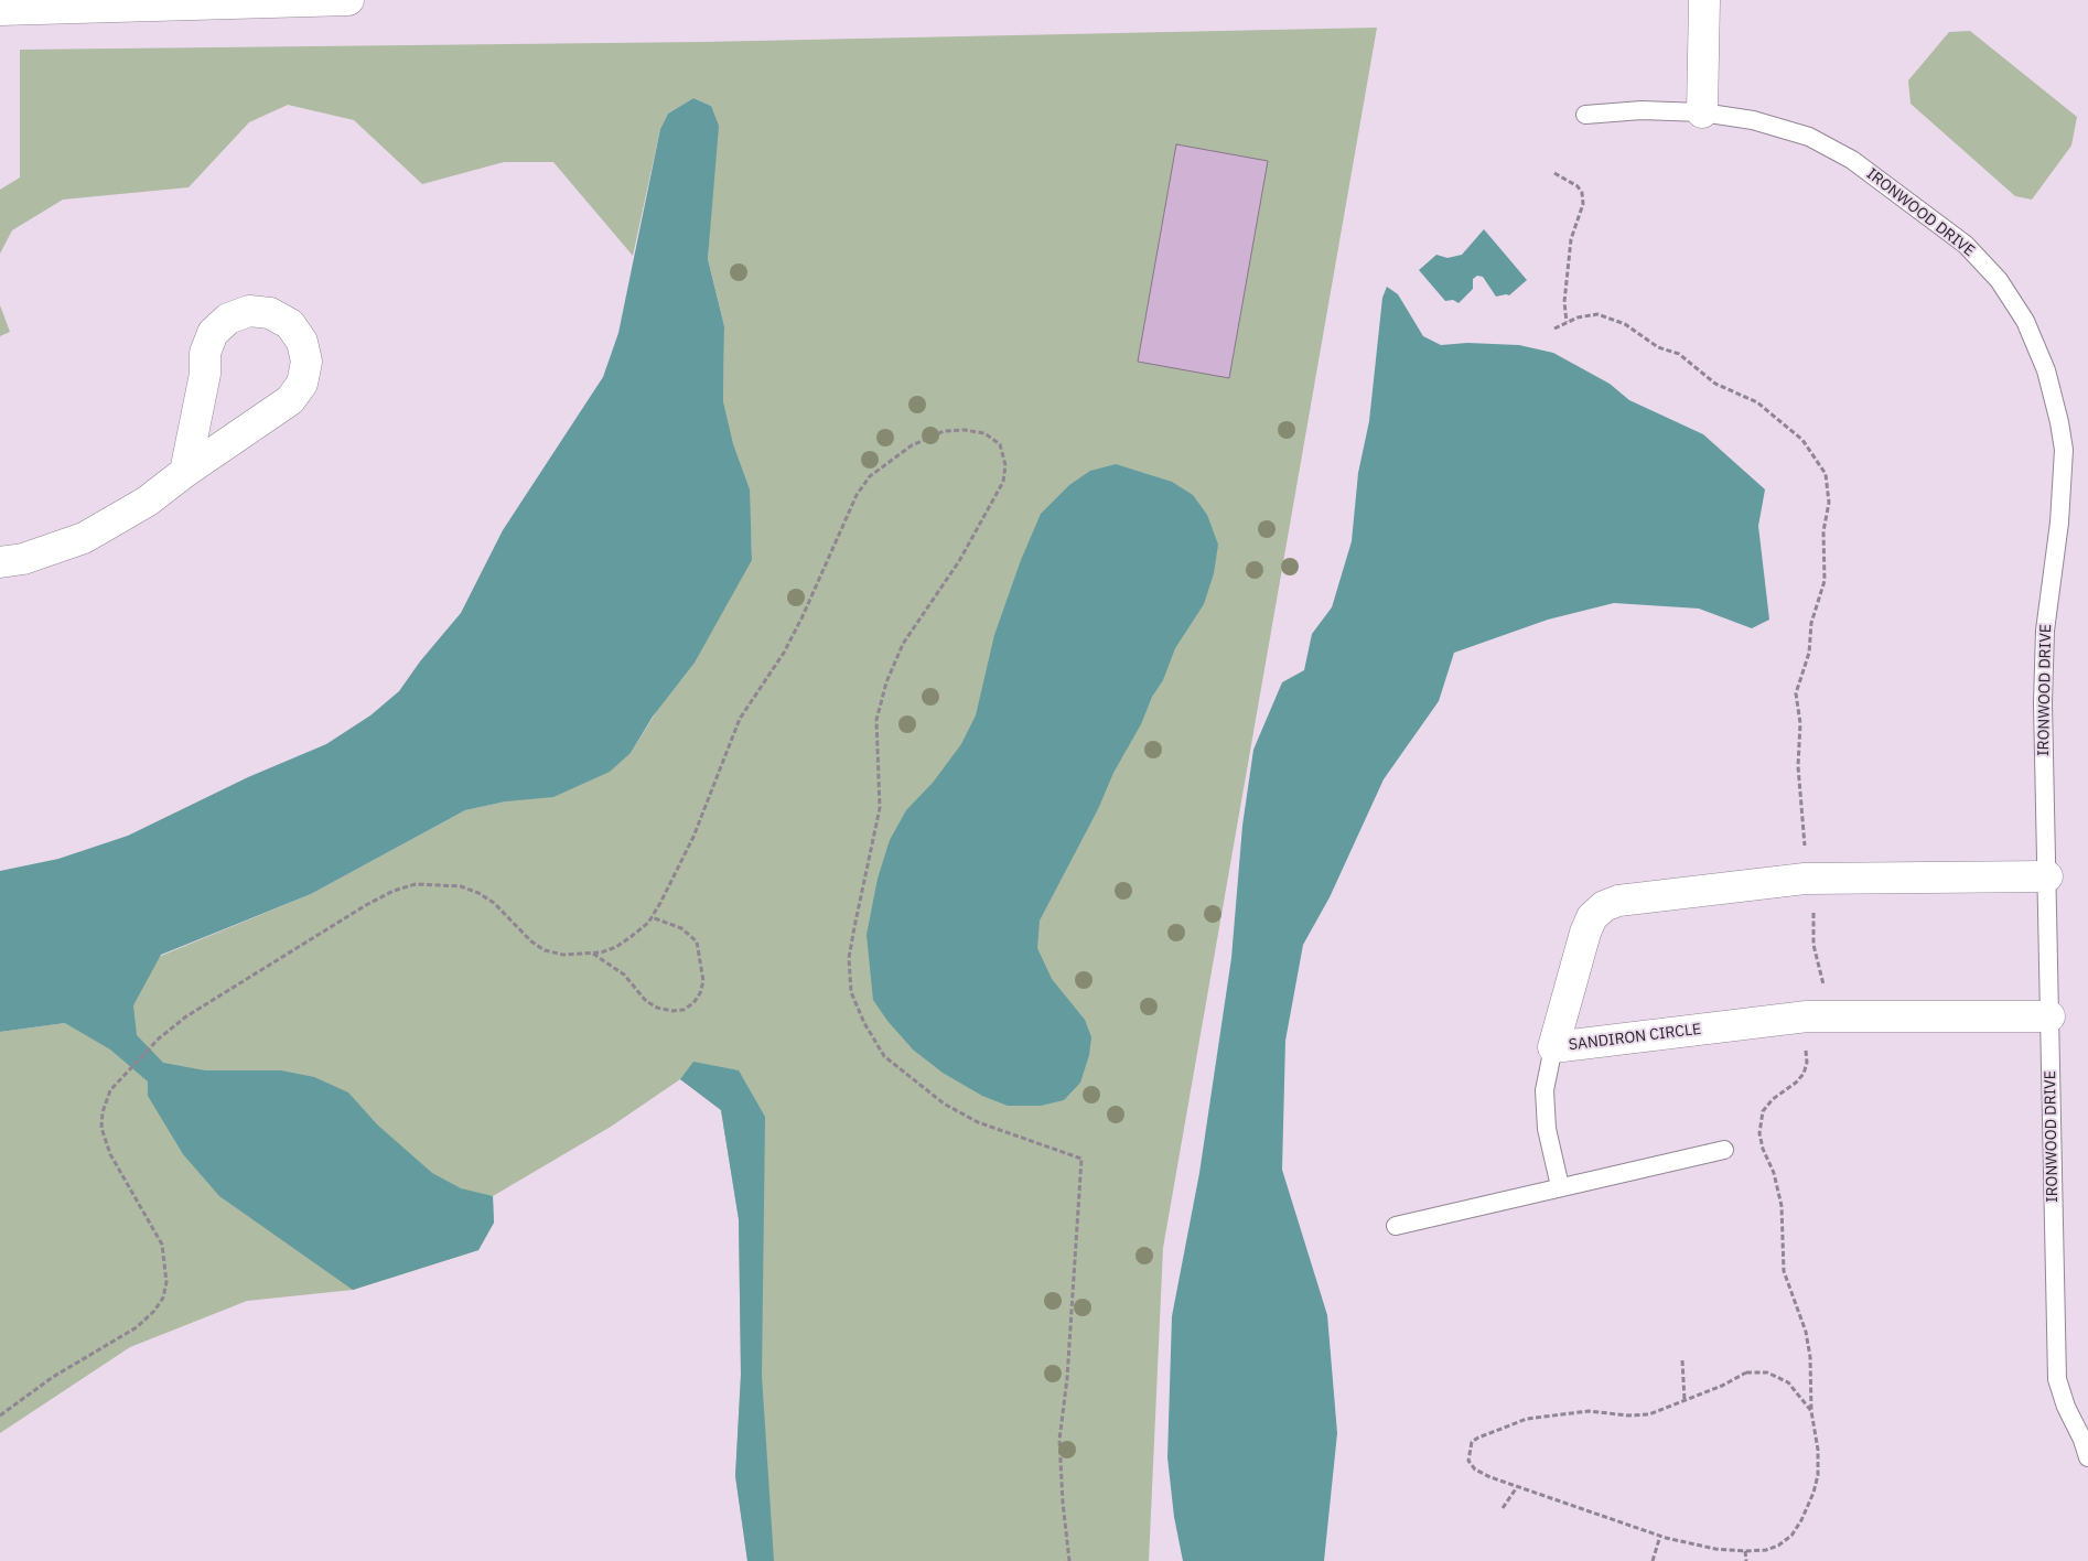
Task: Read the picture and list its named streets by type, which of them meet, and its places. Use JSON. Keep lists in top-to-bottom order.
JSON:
{
  "streets": {
    "street": ["SANDIRON CIRCLE"],
    "lane": ["IRONWOOD DRIVE"]
  },
  "crossings": [
    ["IRONWOOD DRIVE", "SANDIRON CIRCLE"]
  ]
}
